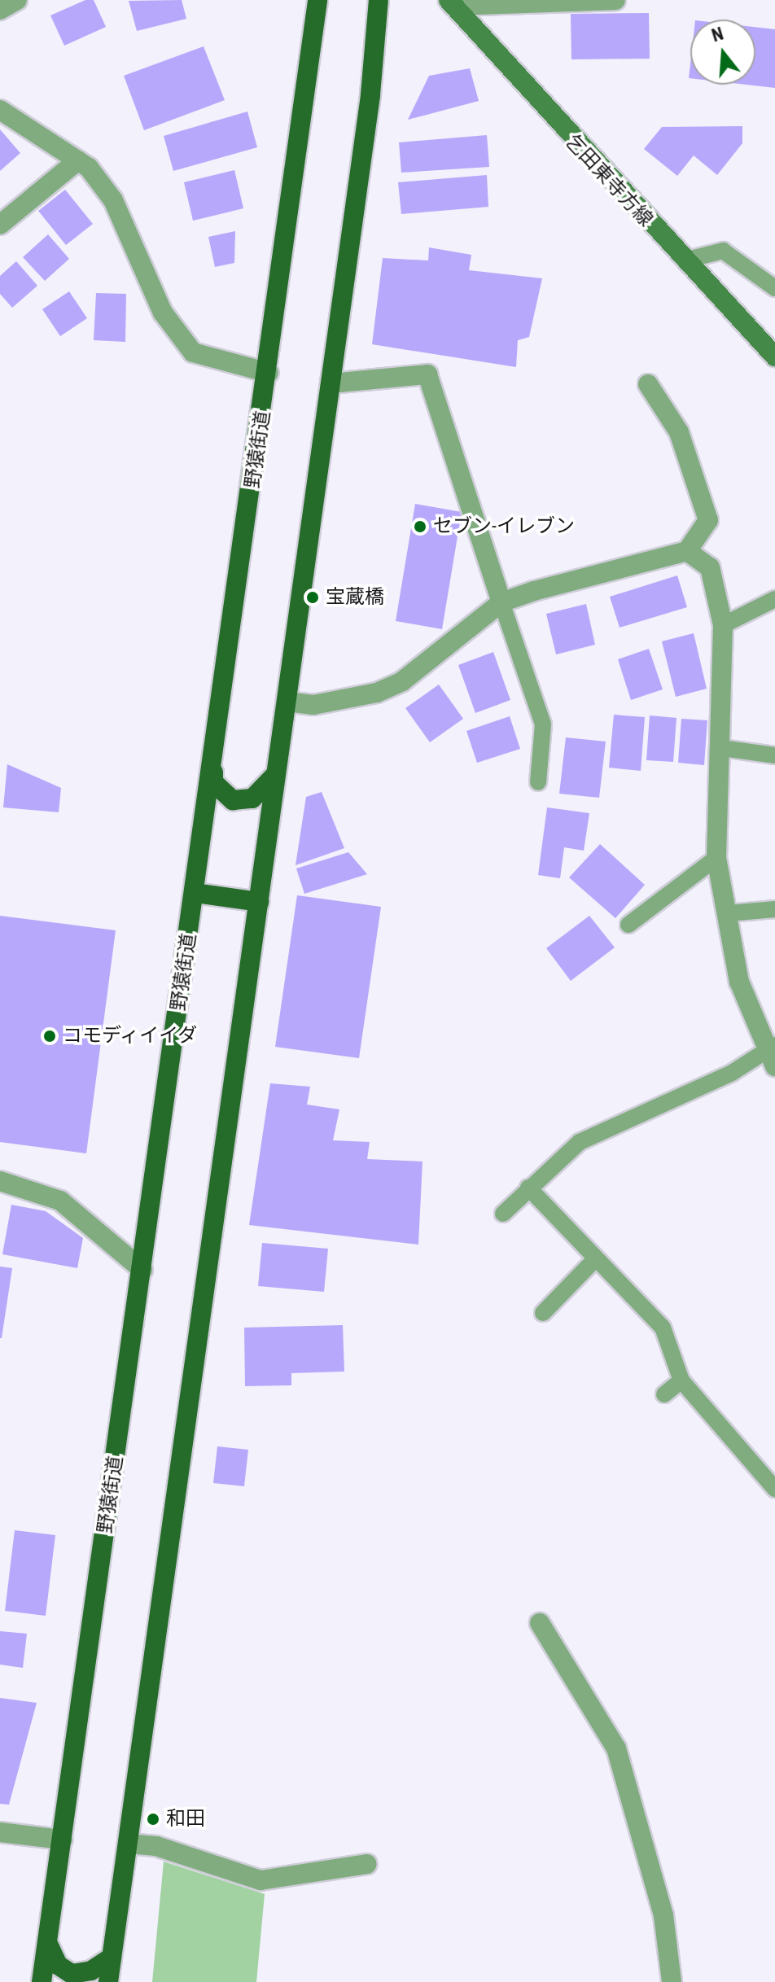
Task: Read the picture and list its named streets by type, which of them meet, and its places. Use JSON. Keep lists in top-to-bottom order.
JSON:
{
  "streets": {
    "main road": ["乞田東寺方線", "野猿街道"]
  },
  "places": [
    "セブン-イレブン",
    "宝蔵橋",
    "コモディイイダ",
    "和田"
  ],
  "north": "top"
}
